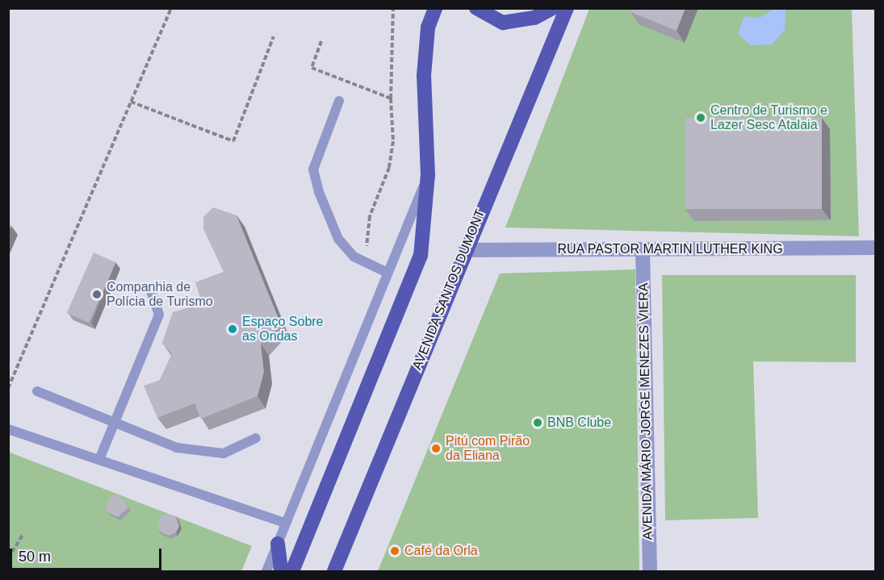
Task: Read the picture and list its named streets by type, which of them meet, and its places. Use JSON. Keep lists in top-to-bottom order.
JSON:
{
  "streets": {
    "main road": ["AVENIDA SANTOS DUMONT"],
    "street": ["RUA PASTOR MARTIN LUTHER KING", "AVENIDA MÁRIO JORGE MENEZES VIERA"]
  },
  "crossings": [
    ["RUA PASTOR MARTIN LUTHER KING", "AVENIDA SANTOS DUMONT"],
    ["RUA PASTOR MARTIN LUTHER KING", "AVENIDA MÁRIO JORGE MENEZES VIERA"]
  ],
  "places": [
    "Centro de Turismo e Lazer Sesc Atalaia",
    "Companhia de Polícia de Turismo",
    "Espaço Sobre as Ondas",
    "BNB Clube",
    "Pitú com Pirão da Eliana",
    "Café da Orla"
  ],
  "scale_bar": "50 m"
}
